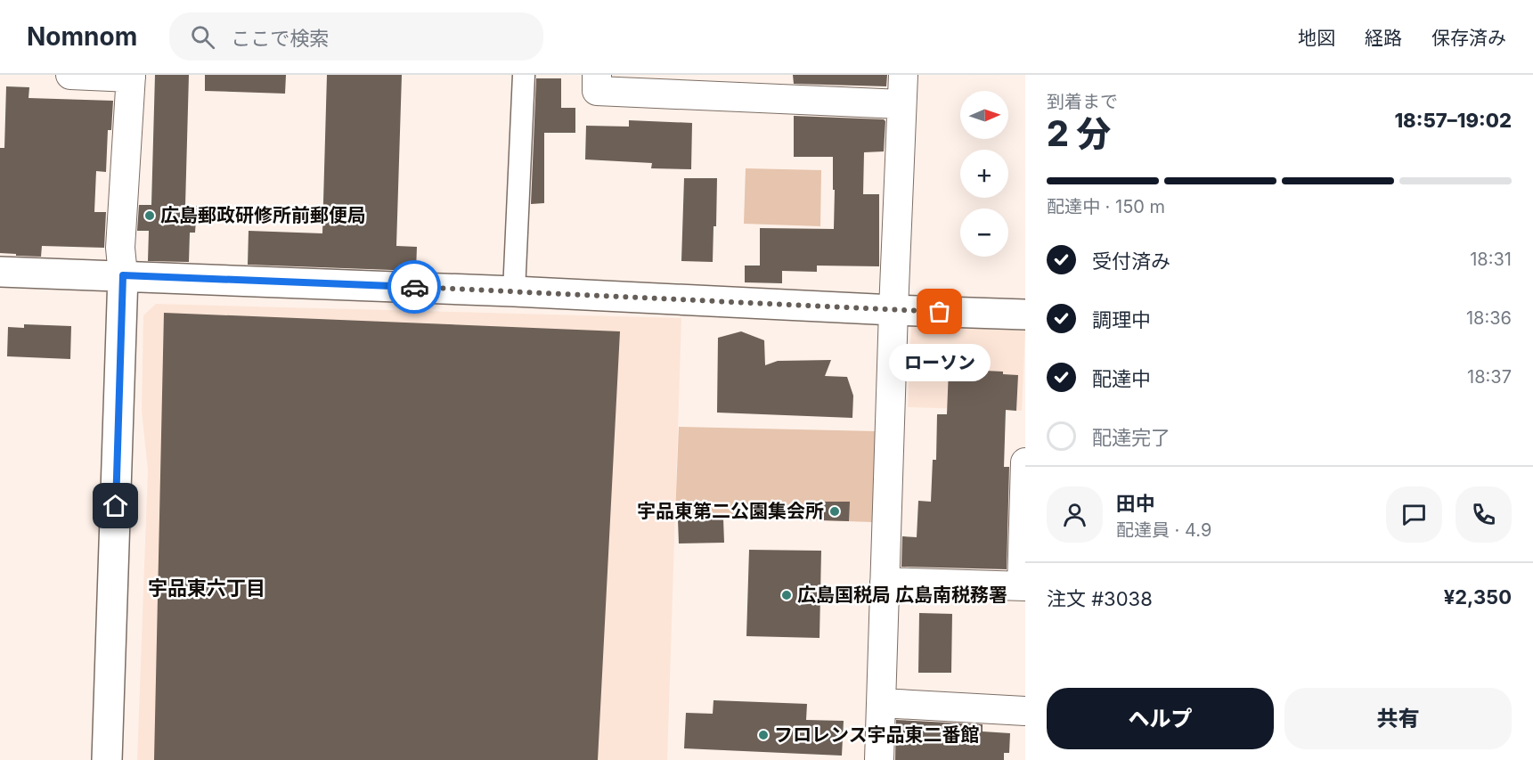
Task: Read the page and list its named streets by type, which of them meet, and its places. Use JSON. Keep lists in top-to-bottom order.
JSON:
{
  "districts": ["宇品東六丁目"],
  "places": [
    "広島郵政研修所前郵便局",
    "ローソン",
    "宇品東第二公園集会所",
    "広島国税局 広島南税務署",
    "フロレンス宇品東二番館"
  ],
  "north": "right",
  "page": {
    "header": "Nomnom",
    "search": "ここで検索",
    "nav": ["地図", "経路", "保存済み"],
    "heading": ["2 分", "到着まで", "18:57–19:02"],
    "panel": [
      "田中",
      "配達員 · 4.9",
      "注文 #3038",
      "¥2,350"
    ],
    "map_buttons": ["+", "−"],
    "bar": "配達中 · 150 m",
    "list": [
      ["受付済み", "18:31"],
      ["調理中", "18:36"],
      ["配達中", "18:37"],
      "配達完了"
    ],
    "bubble": "ローソン",
    "buttons": ["ヘルプ", "共有"]
  }
}
